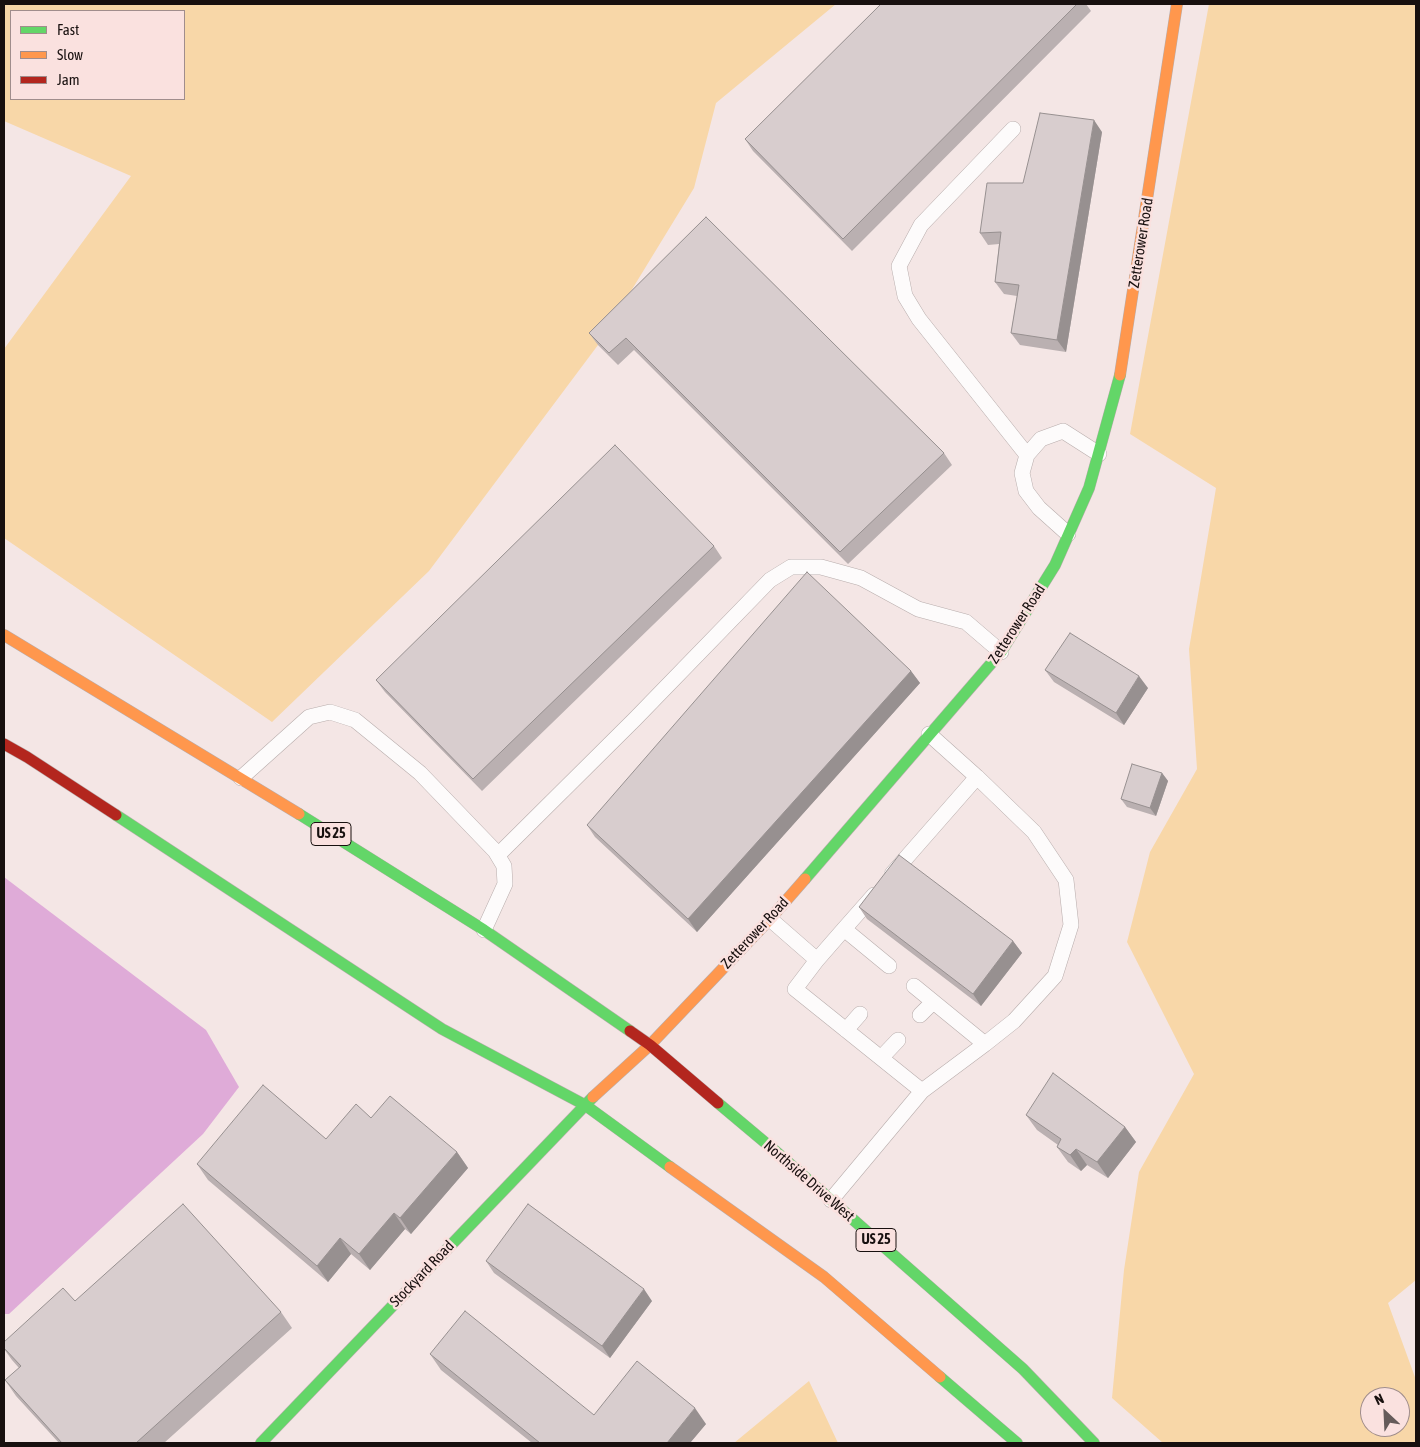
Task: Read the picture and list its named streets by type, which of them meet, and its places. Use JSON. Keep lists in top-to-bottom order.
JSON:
{
  "streets": {
    "main road": [
      "Zetterower Road",
      "US 25",
      "Northside Drive West",
      "Stockyard Road"
    ]
  },
  "crossings": [
    ["Zetterower Road", "US 25"],
    ["Zetterower Road", "Northside Drive West"],
    ["Zetterower Road", "Stockyard Road"],
    ["US 25", "Northside Drive West"]
  ],
  "legend": ["Fast", "Slow", "Jam"],
  "north": "top left"
}
